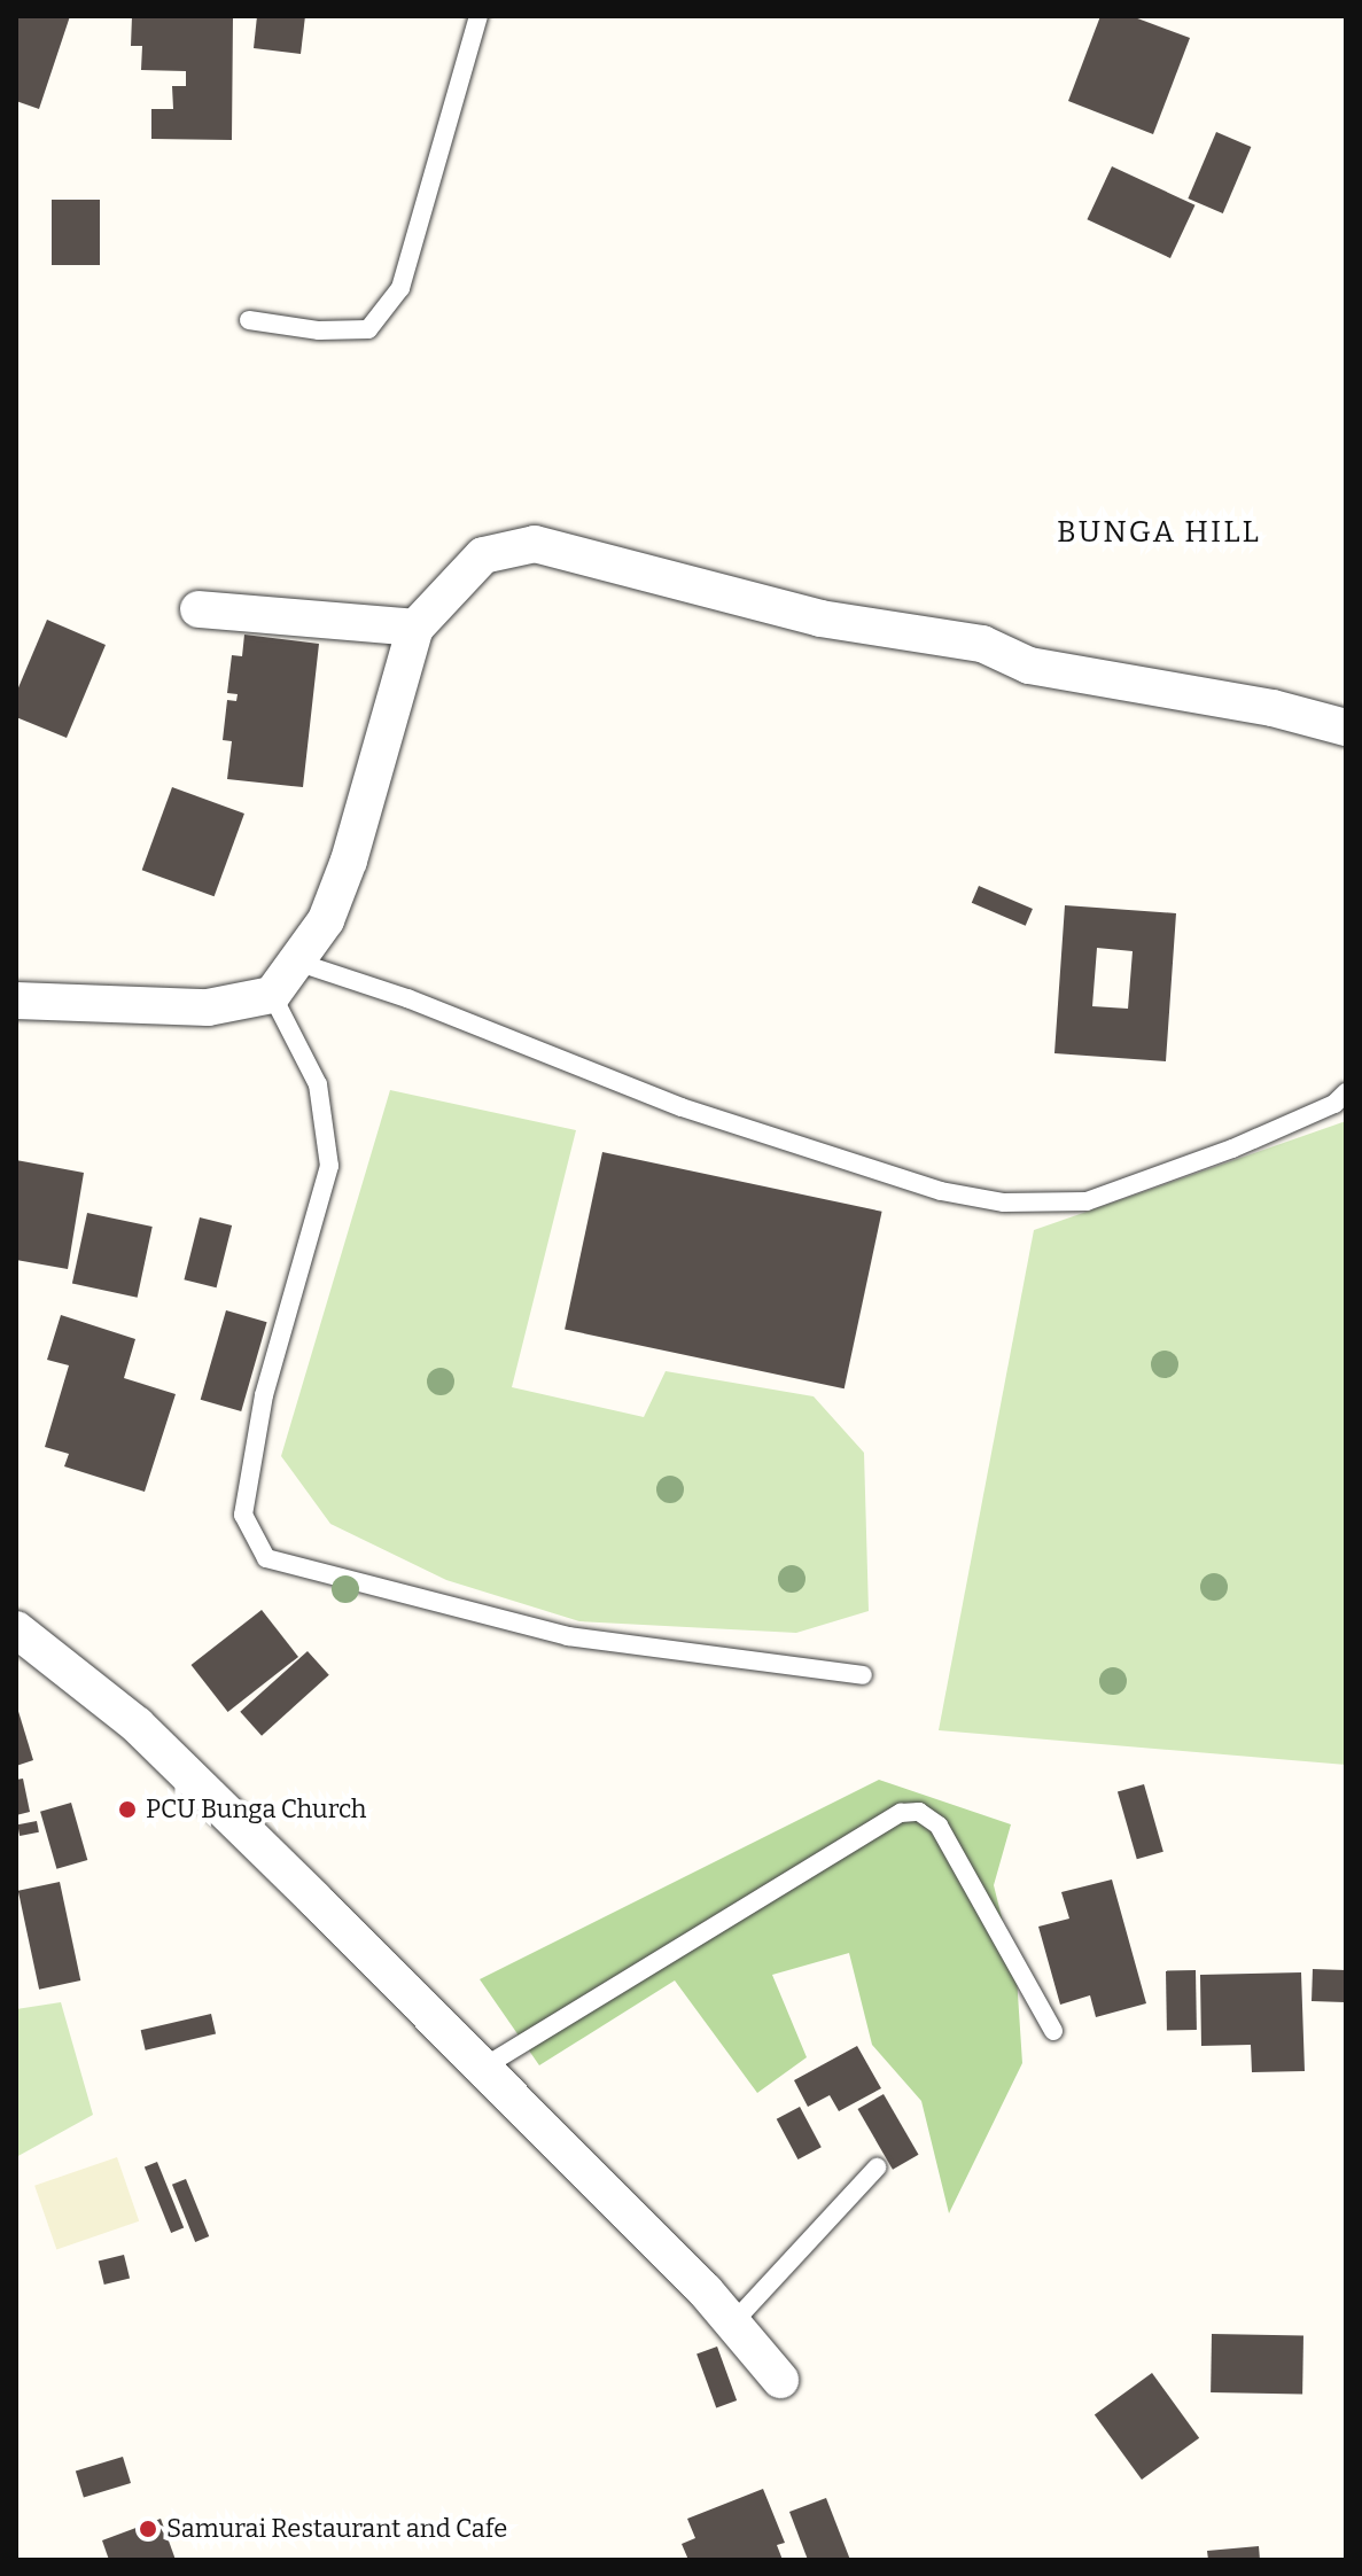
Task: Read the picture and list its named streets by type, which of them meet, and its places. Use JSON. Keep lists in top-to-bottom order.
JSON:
{
  "districts": ["BUNGA HILL"],
  "places": ["PCU Bunga Church", "Samurai Restaurant and Cafe"]
}
